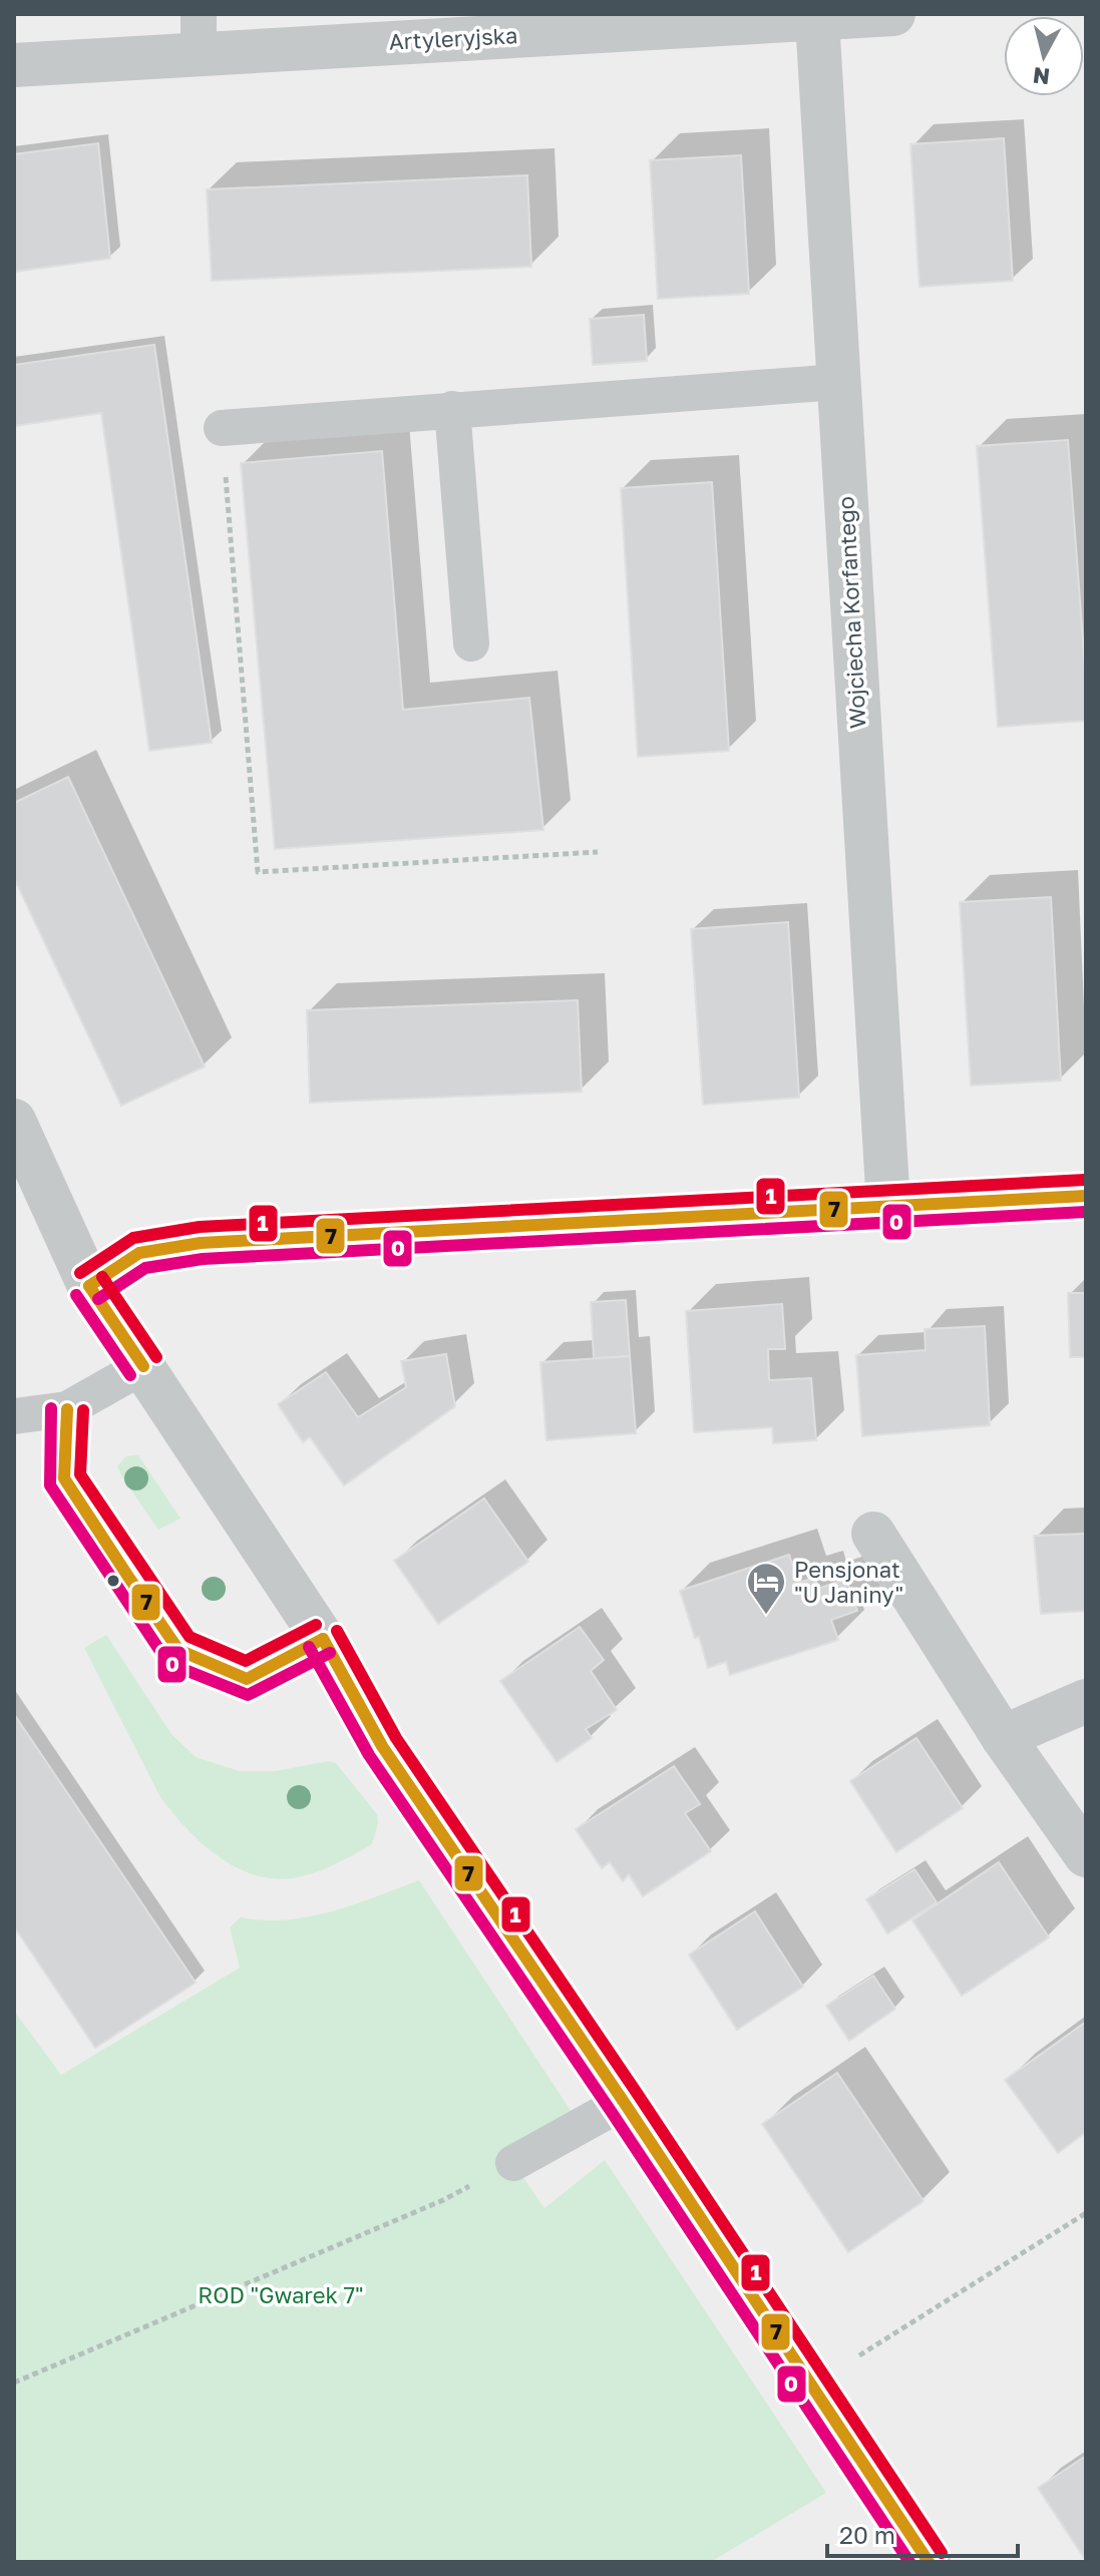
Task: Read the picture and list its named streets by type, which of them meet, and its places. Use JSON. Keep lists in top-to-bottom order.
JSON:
{
  "streets": {
    "street": ["Artyleryjska", "Wojciecha Korfantego"]
  },
  "crossings": [
    ["Artyleryjska", "Wojciecha Korfantego"]
  ],
  "parks": ["ROD \"Gwarek 7\""],
  "places": {
    "hotel": ["Pensjonat \"U Janiny\""]
  },
  "lines": ["transit line 1", "transit line 7", "transit line 0"],
  "scale_bar": "20 m",
  "north": "bottom"
}
